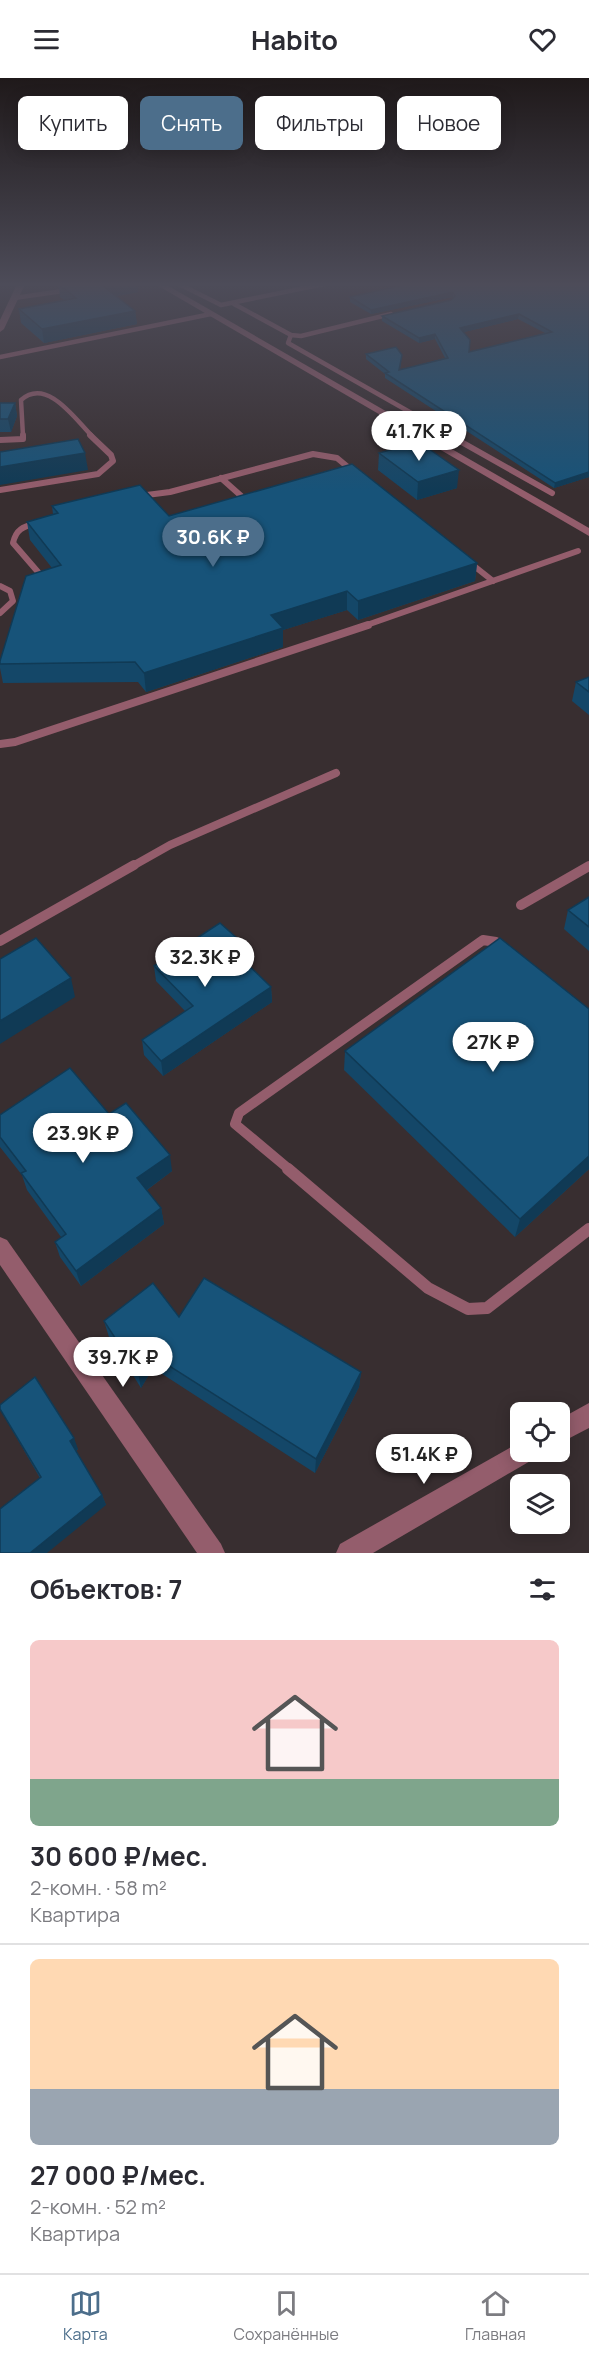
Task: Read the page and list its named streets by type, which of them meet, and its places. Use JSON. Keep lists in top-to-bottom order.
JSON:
{
  "page": {
    "header": "Habito",
    "chip": [
      "Купить",
      "Снять",
      "Фильтры",
      "Новое"
    ],
    "price": [
      "41.7K ₽",
      "30.6K ₽",
      "32.3K ₽",
      "27K ₽",
      "23.9K ₽",
      "39.7K ₽",
      "51.4K ₽"
    ],
    "heading": "Объектов: 7",
    "list": [
      {
        "name": "30 600 ₽/мес.",
        "note": "2-комн. · 58 m² · Квартира"
      },
      {
        "name": "27 000 ₽/мес.",
        "note": "2-комн. · 52 m² · Квартира"
      }
    ],
    "tabs": ["Карта", "Сохранённые", "Главная"]
  }
}
